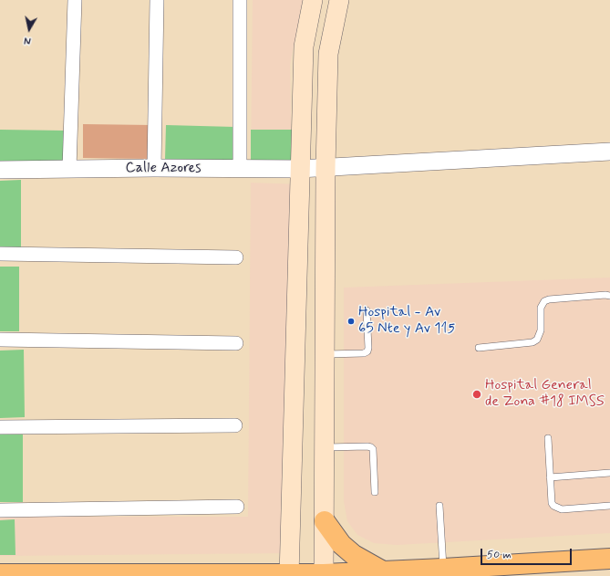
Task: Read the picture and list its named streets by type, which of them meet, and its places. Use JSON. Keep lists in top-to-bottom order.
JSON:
{
  "streets": {
    "street": ["Calle Azores"]
  },
  "places": ["Hospital - Av 65 Nte y Av 115", "Hospital General de Zona #18 IMSS"],
  "scale_bar": "50 m",
  "north": "bottom"
}
